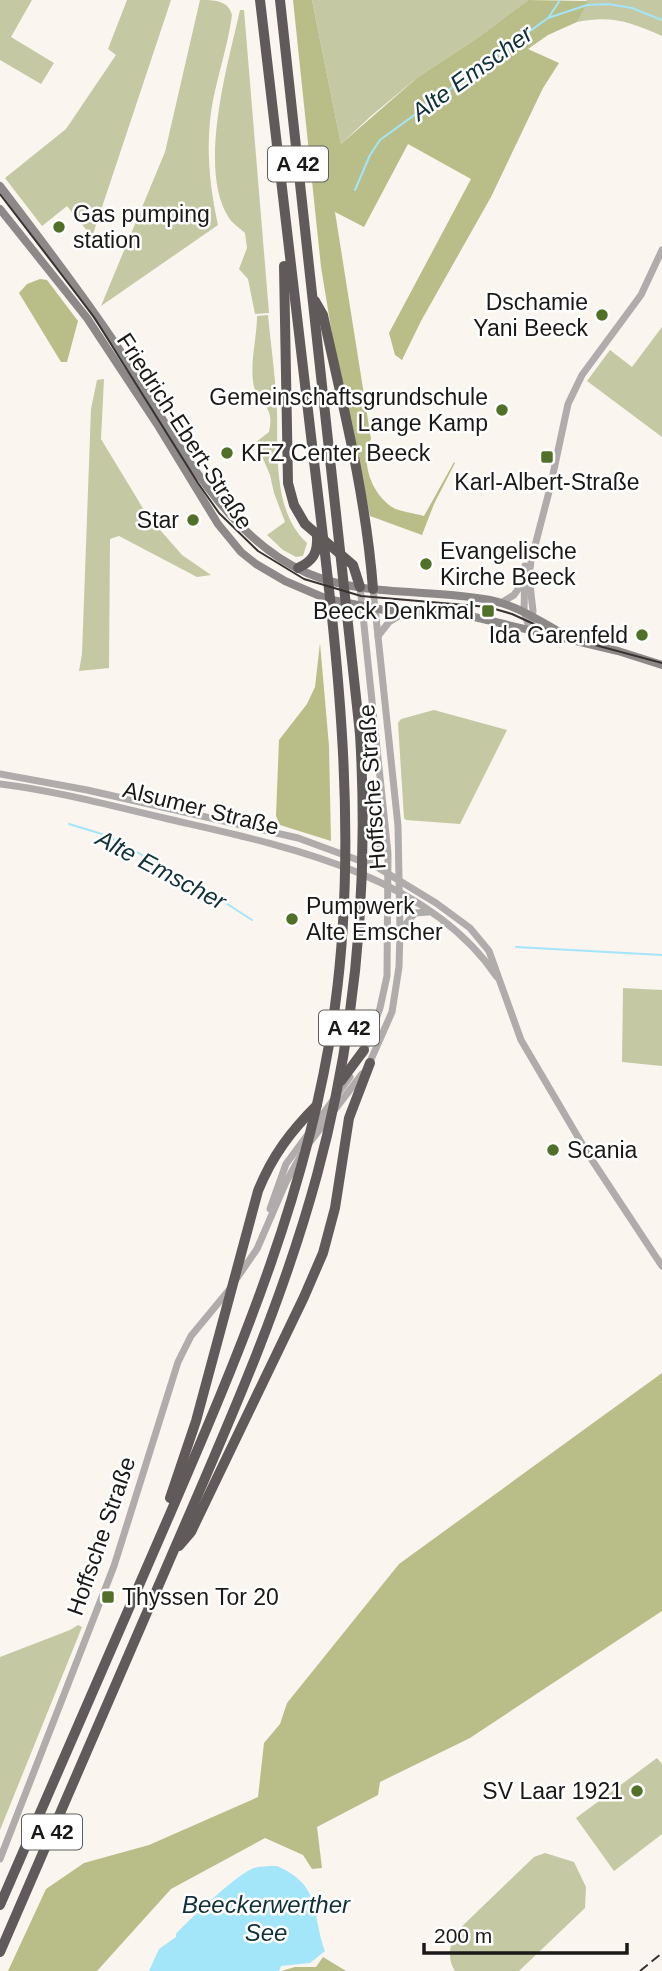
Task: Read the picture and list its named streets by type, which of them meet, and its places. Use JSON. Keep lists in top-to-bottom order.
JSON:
{
  "streets": {
    "highway": ["A 42"],
    "main road": ["Friedrich-Ebert-Straße"],
    "street": ["Hoffsche Straße", "Alsumer Straße"]
  },
  "crossings": [
    ["Friedrich-Ebert-Straße", "Hoffsche Straße"],
    ["Hoffsche Straße", "Alsumer Straße"]
  ],
  "water": ["Alte Emscher", "Beeckerwerther See"],
  "places": {
    "other": [
      "Gas pumping station",
      "Dschamie Yani Beeck",
      "Gemeinschaftsgrundschule Lange Kamp",
      "KFZ Center Beeck",
      "Star",
      "Evangelische Kirche Beeck",
      "Ida Garenfeld",
      "Pumpwerk Alte Emscher",
      "Scania",
      "SV Laar 1921"
    ],
    "transit": ["Karl-Albert-Straße", "Beeck Denkmal", "Thyssen Tor 20"]
  },
  "scale_bar": "200 m"
}
